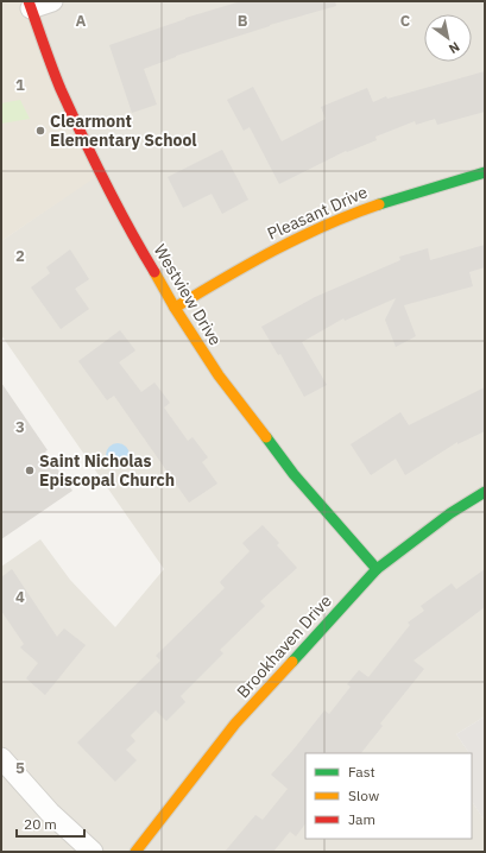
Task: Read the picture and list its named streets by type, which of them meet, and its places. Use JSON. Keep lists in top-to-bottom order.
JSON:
{
  "streets": {
    "street": ["Pleasant Drive", "Westview Drive", "Brookhaven Drive"]
  },
  "crossings": [
    ["Pleasant Drive", "Westview Drive"],
    ["Westview Drive", "Brookhaven Drive"]
  ],
  "places": ["Clearmont Elementary School", "Saint Nicholas Episcopal Church"],
  "legend": ["Fast", "Slow", "Jam"],
  "scale_bar": "20 m",
  "north": "bottom right",
  "grid": {
    "columns": ["A", "B", "C"],
    "rows": [
      "1",
      "2",
      "3",
      "4",
      "5"
    ]
  }
}
